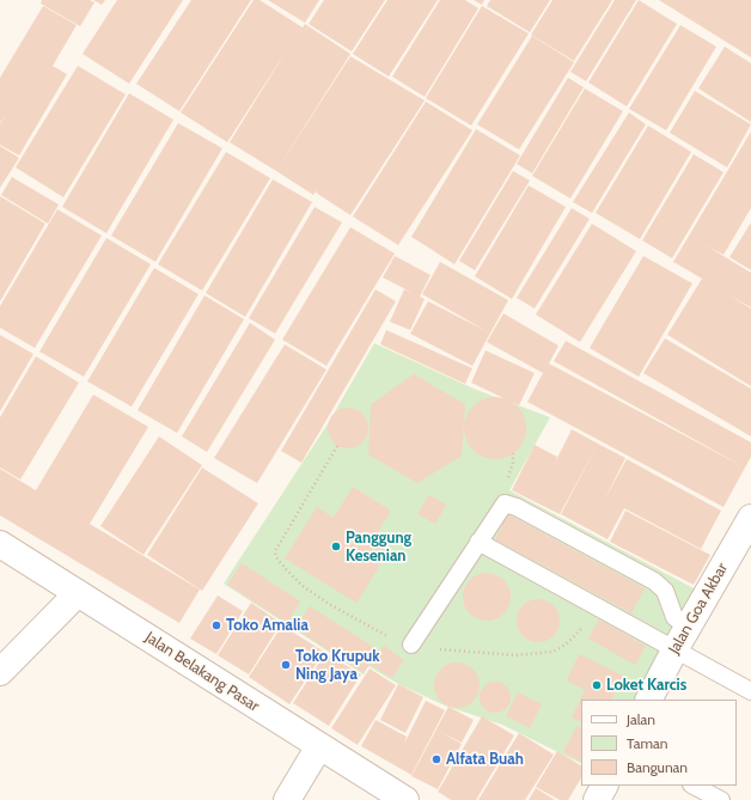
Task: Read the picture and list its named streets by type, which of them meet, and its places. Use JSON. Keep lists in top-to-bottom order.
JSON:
{
  "streets": {
    "street": ["Jalan Goa Akbar", "Jalan Belakang Pasar"]
  },
  "places": [
    "Panggung Kesenian",
    "Toko Amalia",
    "Toko Krupuk Ning Jaya",
    "Loket Karcis",
    "Alfata Buah"
  ],
  "legend": ["Jalan", "Taman", "Bangunan"]
}
